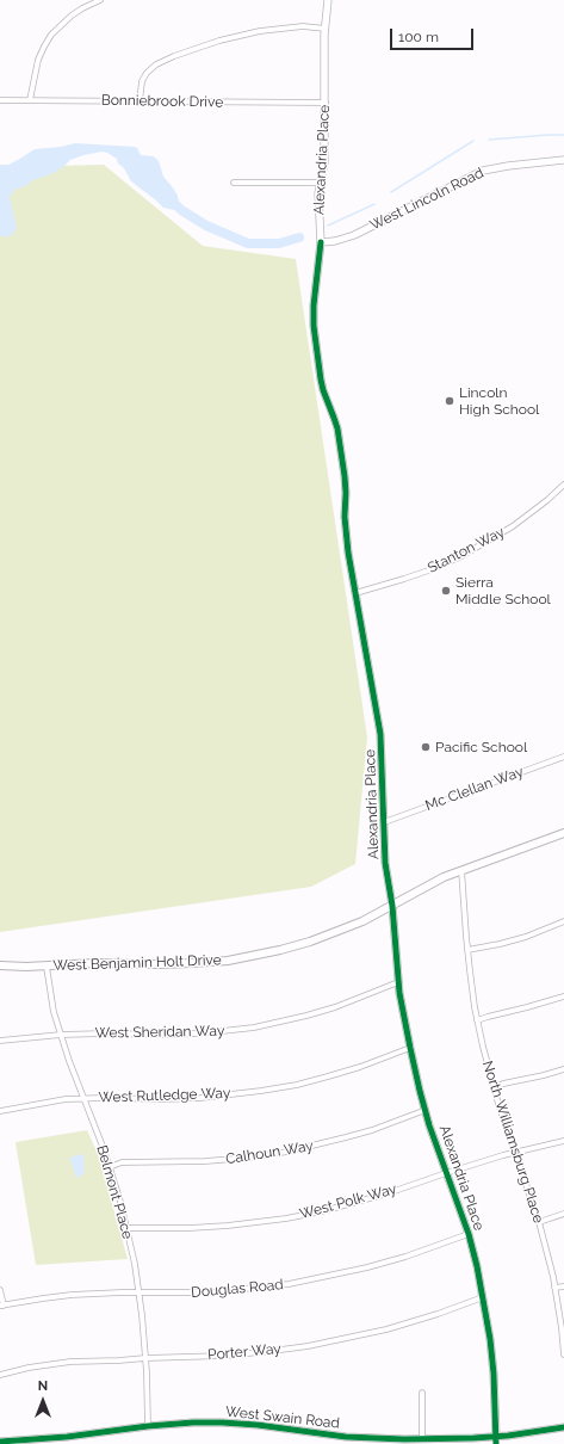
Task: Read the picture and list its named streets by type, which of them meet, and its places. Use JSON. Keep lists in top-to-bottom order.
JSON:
{
  "streets": {
    "main road": ["West Benjamin Holt Drive"],
    "street": [
      "Bonniebrook Drive",
      "Alexandria Place",
      "West Lincoln Road",
      "Stanton Way",
      "Mc Clellan Way",
      "West Sheridan Way",
      "West Rutledge Way",
      "North Williamsburg Place",
      "Calhoun Way",
      "Belmont Place",
      "West Polk Way",
      "Douglas Road",
      "Porter Way",
      "West Swain Road"
    ]
  },
  "crossings": [
    ["Bonniebrook Drive", "Alexandria Place"],
    ["Alexandria Place", "West Lincoln Road"],
    ["Alexandria Place", "Stanton Way"],
    ["Alexandria Place", "Mc Clellan Way"],
    ["Alexandria Place", "West Benjamin Holt Drive"],
    ["Alexandria Place", "West Sheridan Way"],
    ["Alexandria Place", "West Rutledge Way"],
    ["Alexandria Place", "Calhoun Way"],
    ["Alexandria Place", "West Polk Way"],
    ["Alexandria Place", "Douglas Road"],
    ["Alexandria Place", "Porter Way"],
    ["Alexandria Place", "West Swain Road"],
    ["West Benjamin Holt Drive", "North Williamsburg Place"],
    ["West Benjamin Holt Drive", "Belmont Place"],
    ["West Sheridan Way", "Belmont Place"],
    ["West Rutledge Way", "Belmont Place"],
    ["North Williamsburg Place", "West Polk Way"],
    ["Calhoun Way", "Belmont Place"],
    ["Belmont Place", "West Polk Way"],
    ["Belmont Place", "Douglas Road"],
    ["Belmont Place", "Porter Way"],
    ["Belmont Place", "West Swain Road"]
  ],
  "places": ["Lincoln High School", "Sierra Middle School", "Pacific School"],
  "scale_bar": "100 m",
  "north": "top"
}
